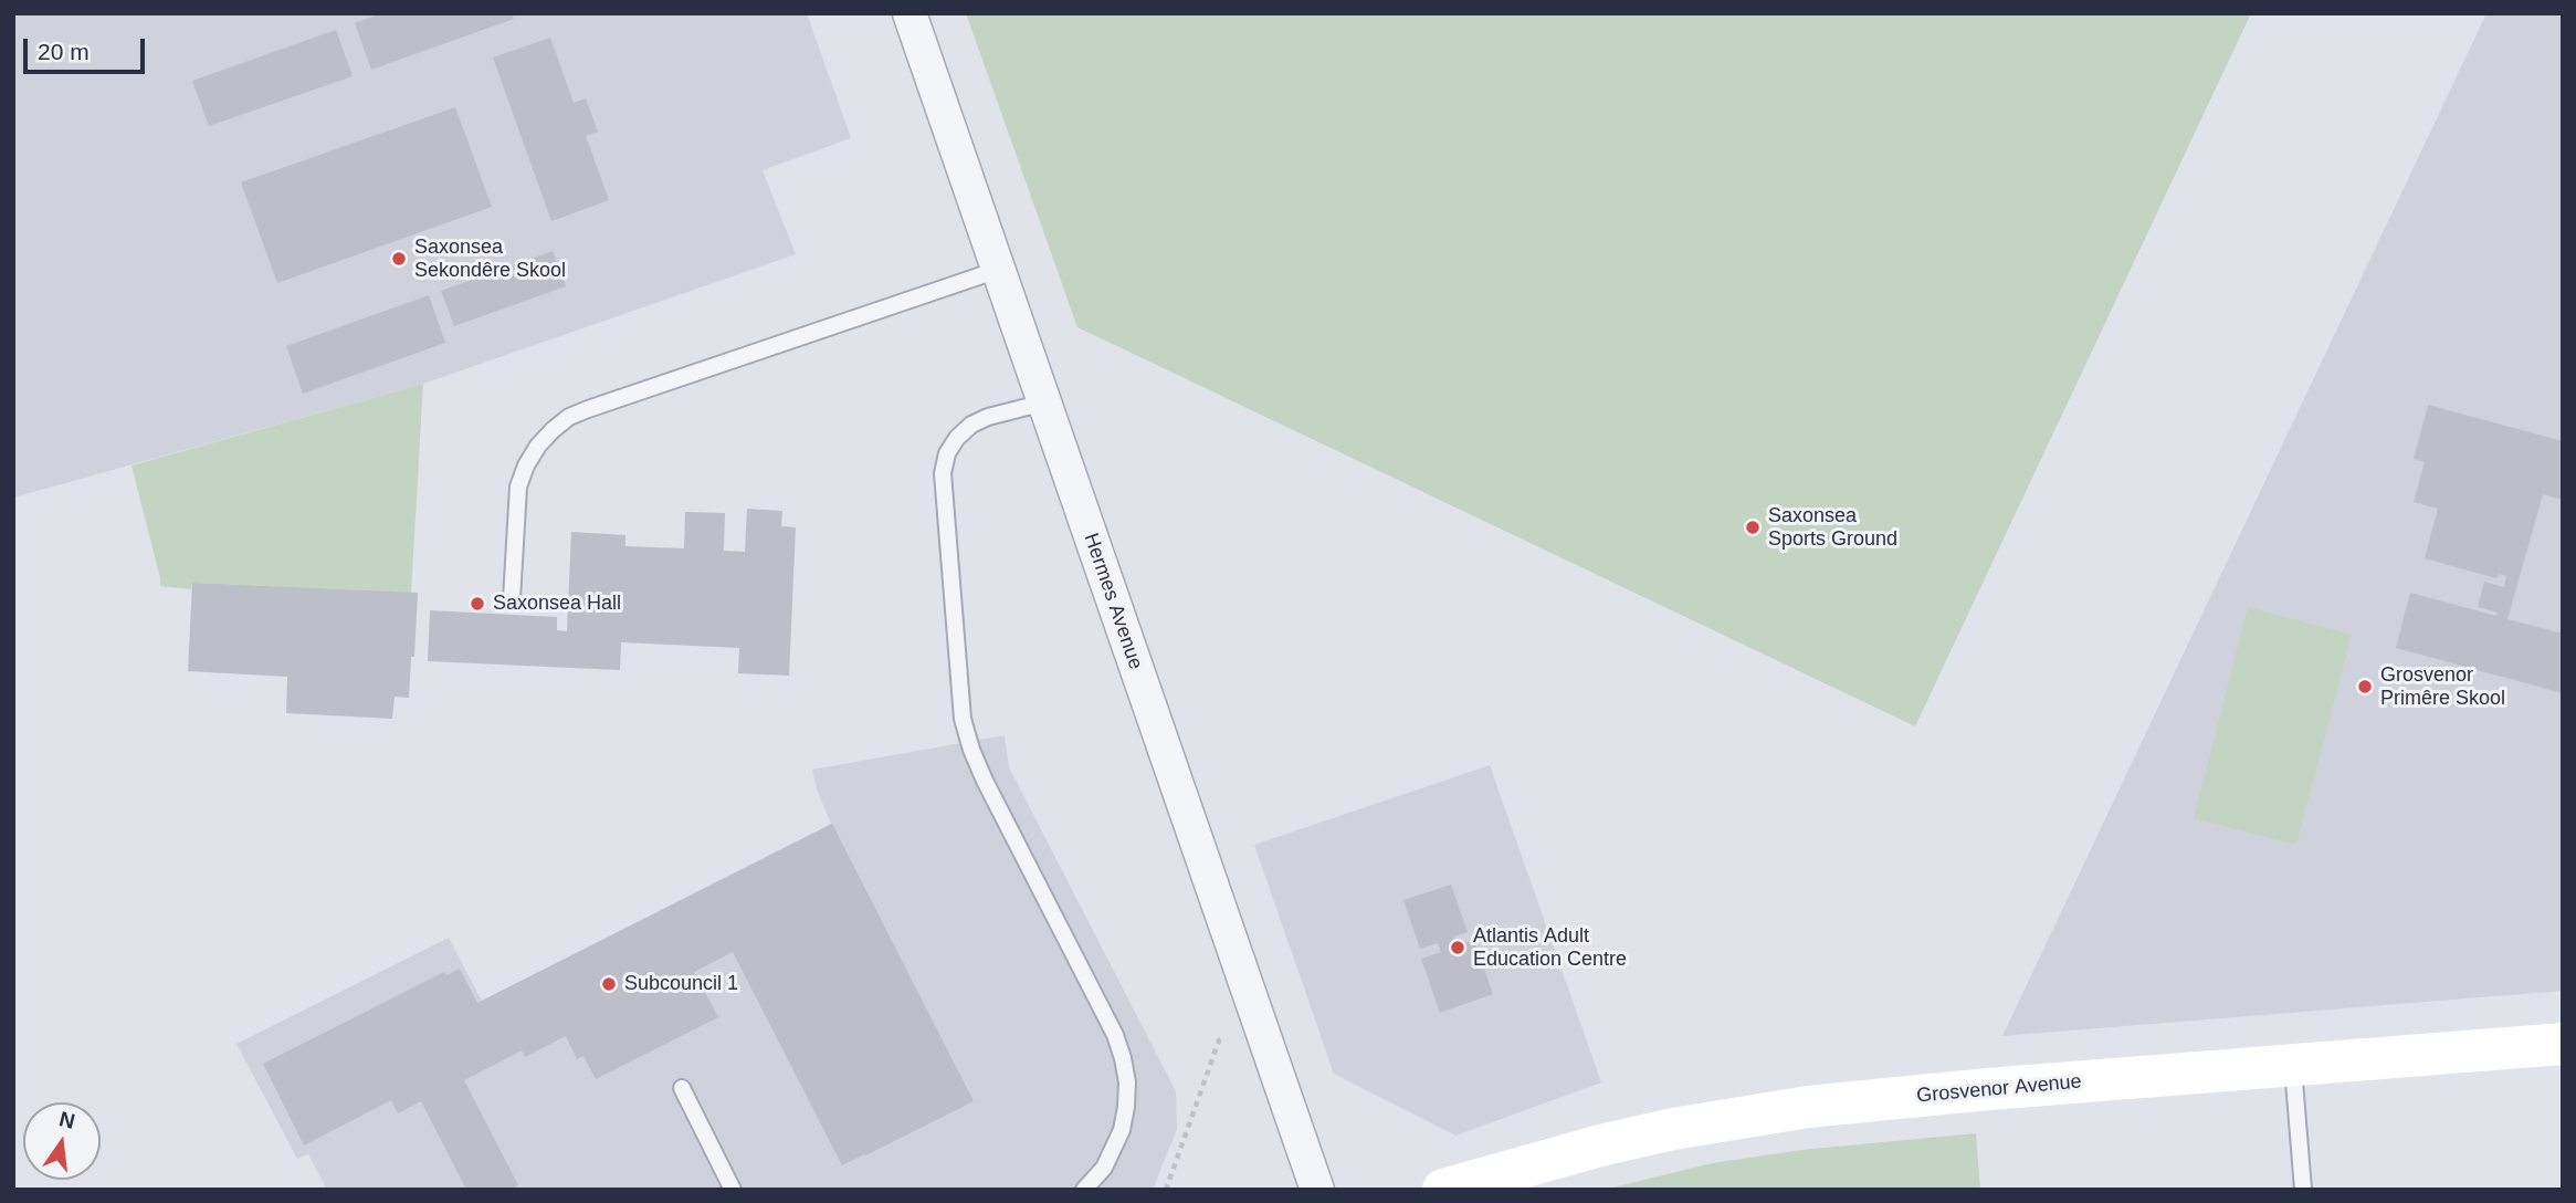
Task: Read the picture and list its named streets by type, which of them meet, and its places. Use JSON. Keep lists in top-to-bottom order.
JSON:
{
  "streets": {
    "street": ["Hermes Avenue", "Grosvenor Avenue"]
  },
  "places": [
    "Saxonsea Sekondêre Skool",
    "Saxonsea Sports Ground",
    "Saxonsea Hall",
    "Grosvenor Primêre Skool",
    "Atlantis Adult Education Centre",
    "Subcouncil 1"
  ],
  "scale_bar": "20 m",
  "north": "top"
}
